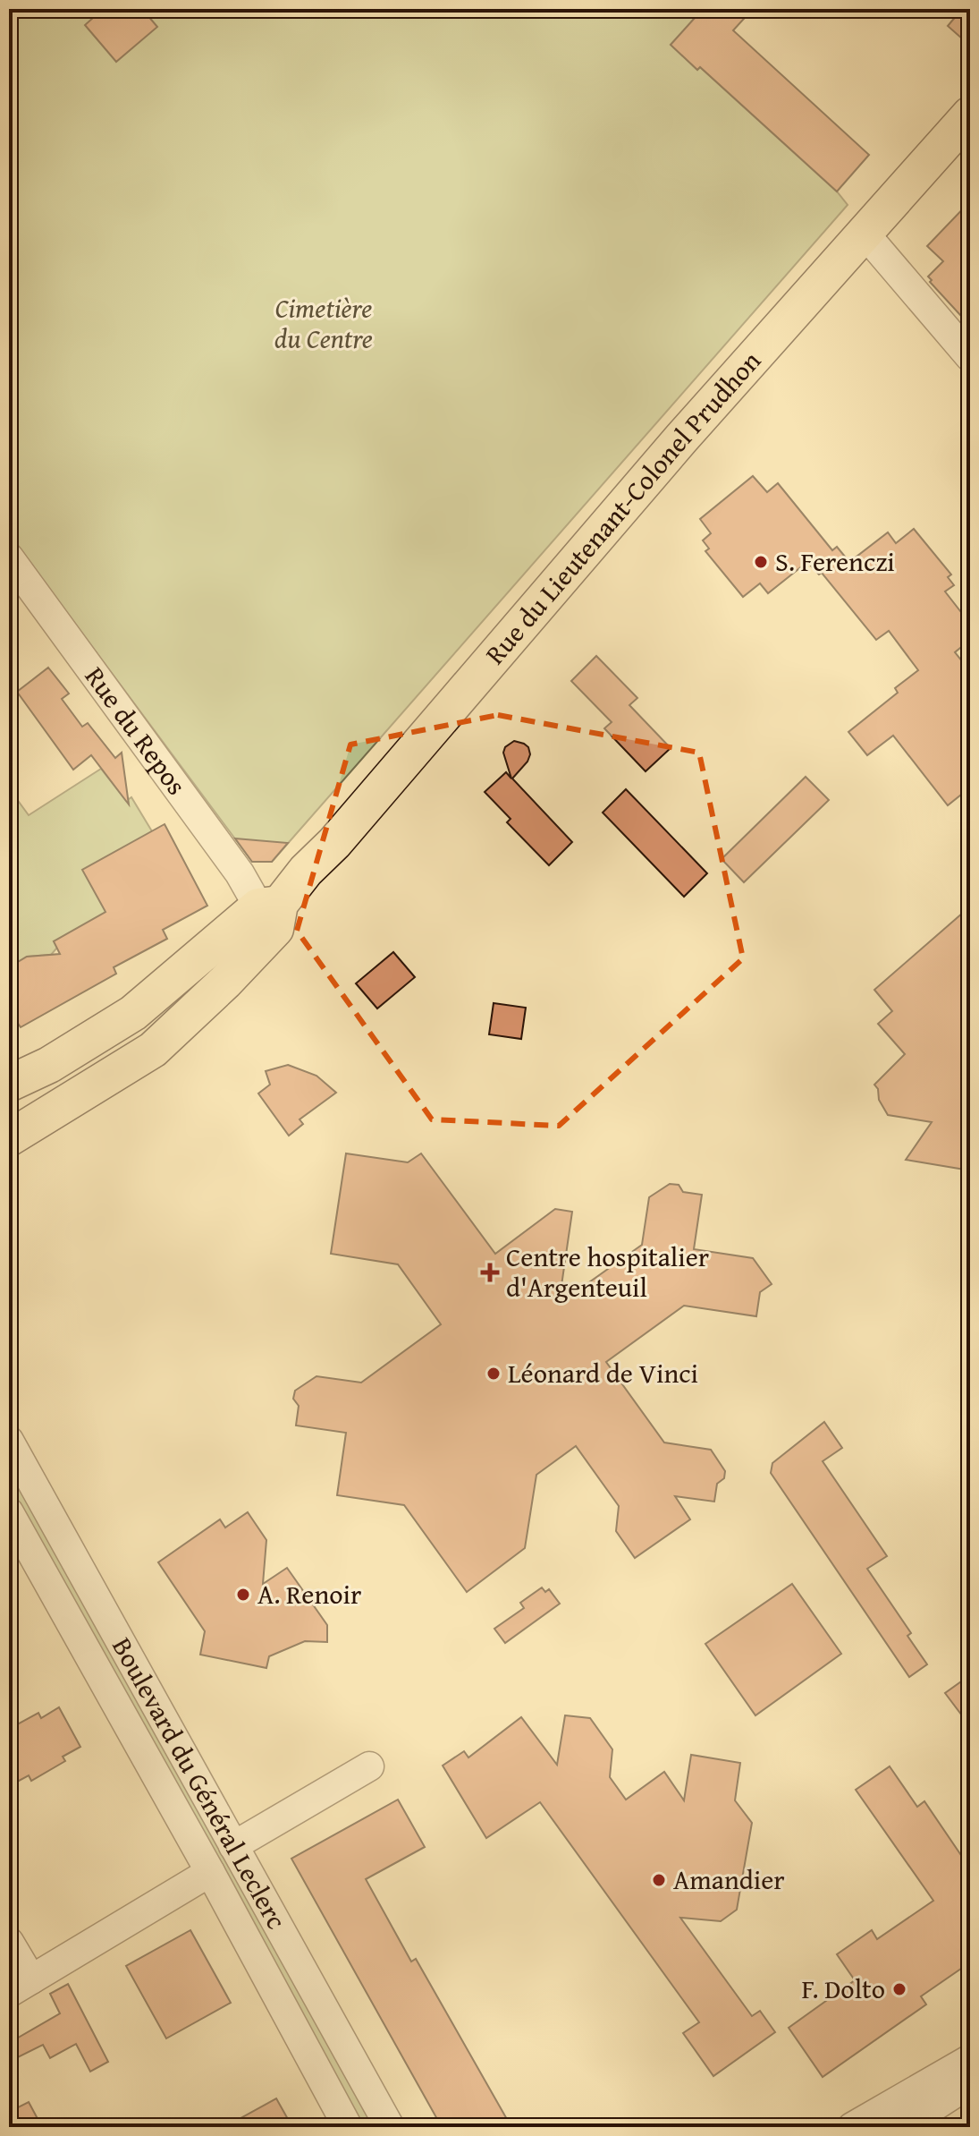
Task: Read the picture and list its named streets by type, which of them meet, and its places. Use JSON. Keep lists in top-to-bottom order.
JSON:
{
  "streets": {
    "main road": ["Rue du Lieutenant-Colonel Prudhon"],
    "street": ["Rue du Repos", "Boulevard du Général Leclerc"]
  },
  "crossings": [
    ["Rue du Lieutenant-Colonel Prudhon", "Rue du Repos"]
  ],
  "parks": ["Cimetière du Centre"],
  "places": {
    "other": [
      "S. Ferenczi",
      "Léonard de Vinci",
      "A. Renoir",
      "Amandier",
      "F. Dolto"
    ],
    "health": ["Centre hospitalier d'Argenteuil"]
  }
}
